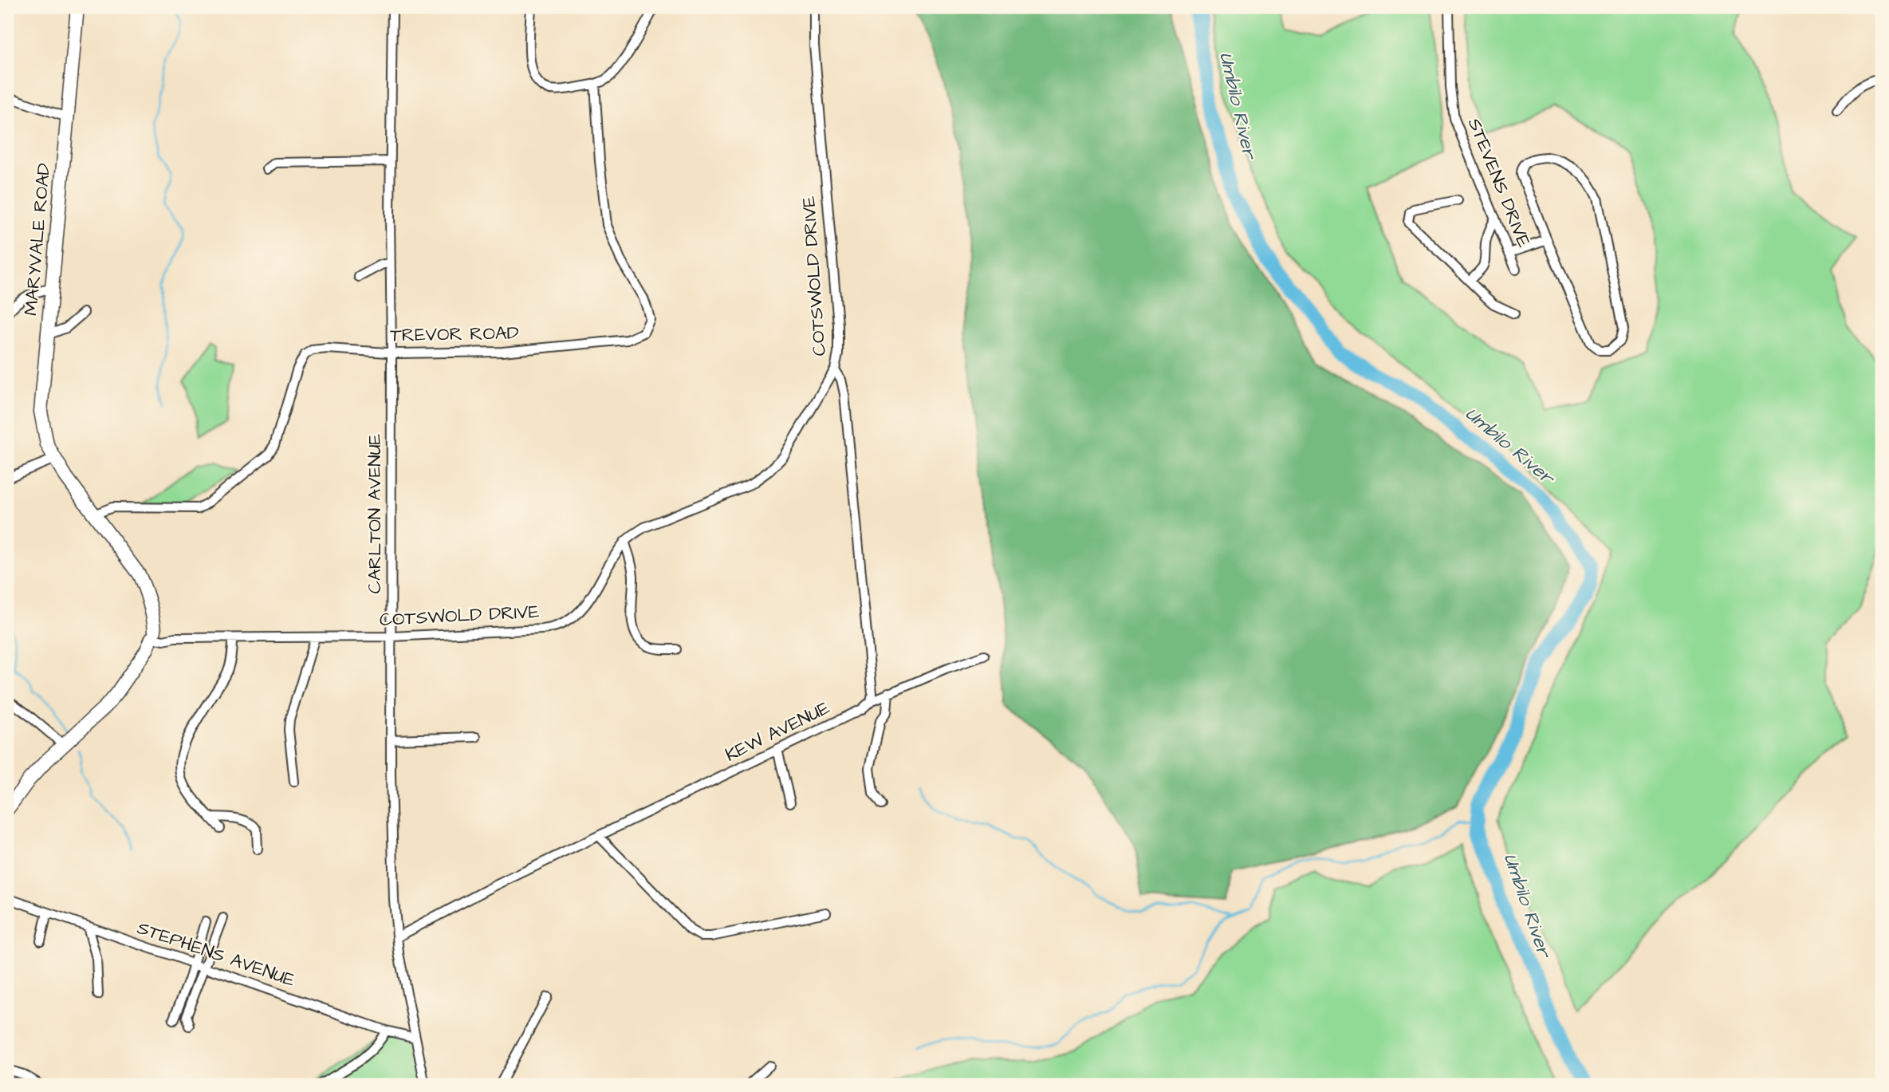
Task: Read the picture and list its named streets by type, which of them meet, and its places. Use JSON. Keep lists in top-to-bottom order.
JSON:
{
  "streets": {
    "street": [
      "STEVENS DRIVE",
      "MARYVALE ROAD",
      "COTSWOLD DRIVE",
      "TREVOR ROAD",
      "CARLTON AVENUE",
      "KEW AVENUE",
      "STEPHENS AVENUE"
    ]
  },
  "crossings": [
    ["MARYVALE ROAD", "COTSWOLD DRIVE"],
    ["MARYVALE ROAD", "TREVOR ROAD"],
    ["COTSWOLD DRIVE", "CARLTON AVENUE"],
    ["TREVOR ROAD", "CARLTON AVENUE"],
    ["CARLTON AVENUE", "KEW AVENUE"],
    ["CARLTON AVENUE", "STEPHENS AVENUE"]
  ],
  "water": ["Umbilo River"]
}
